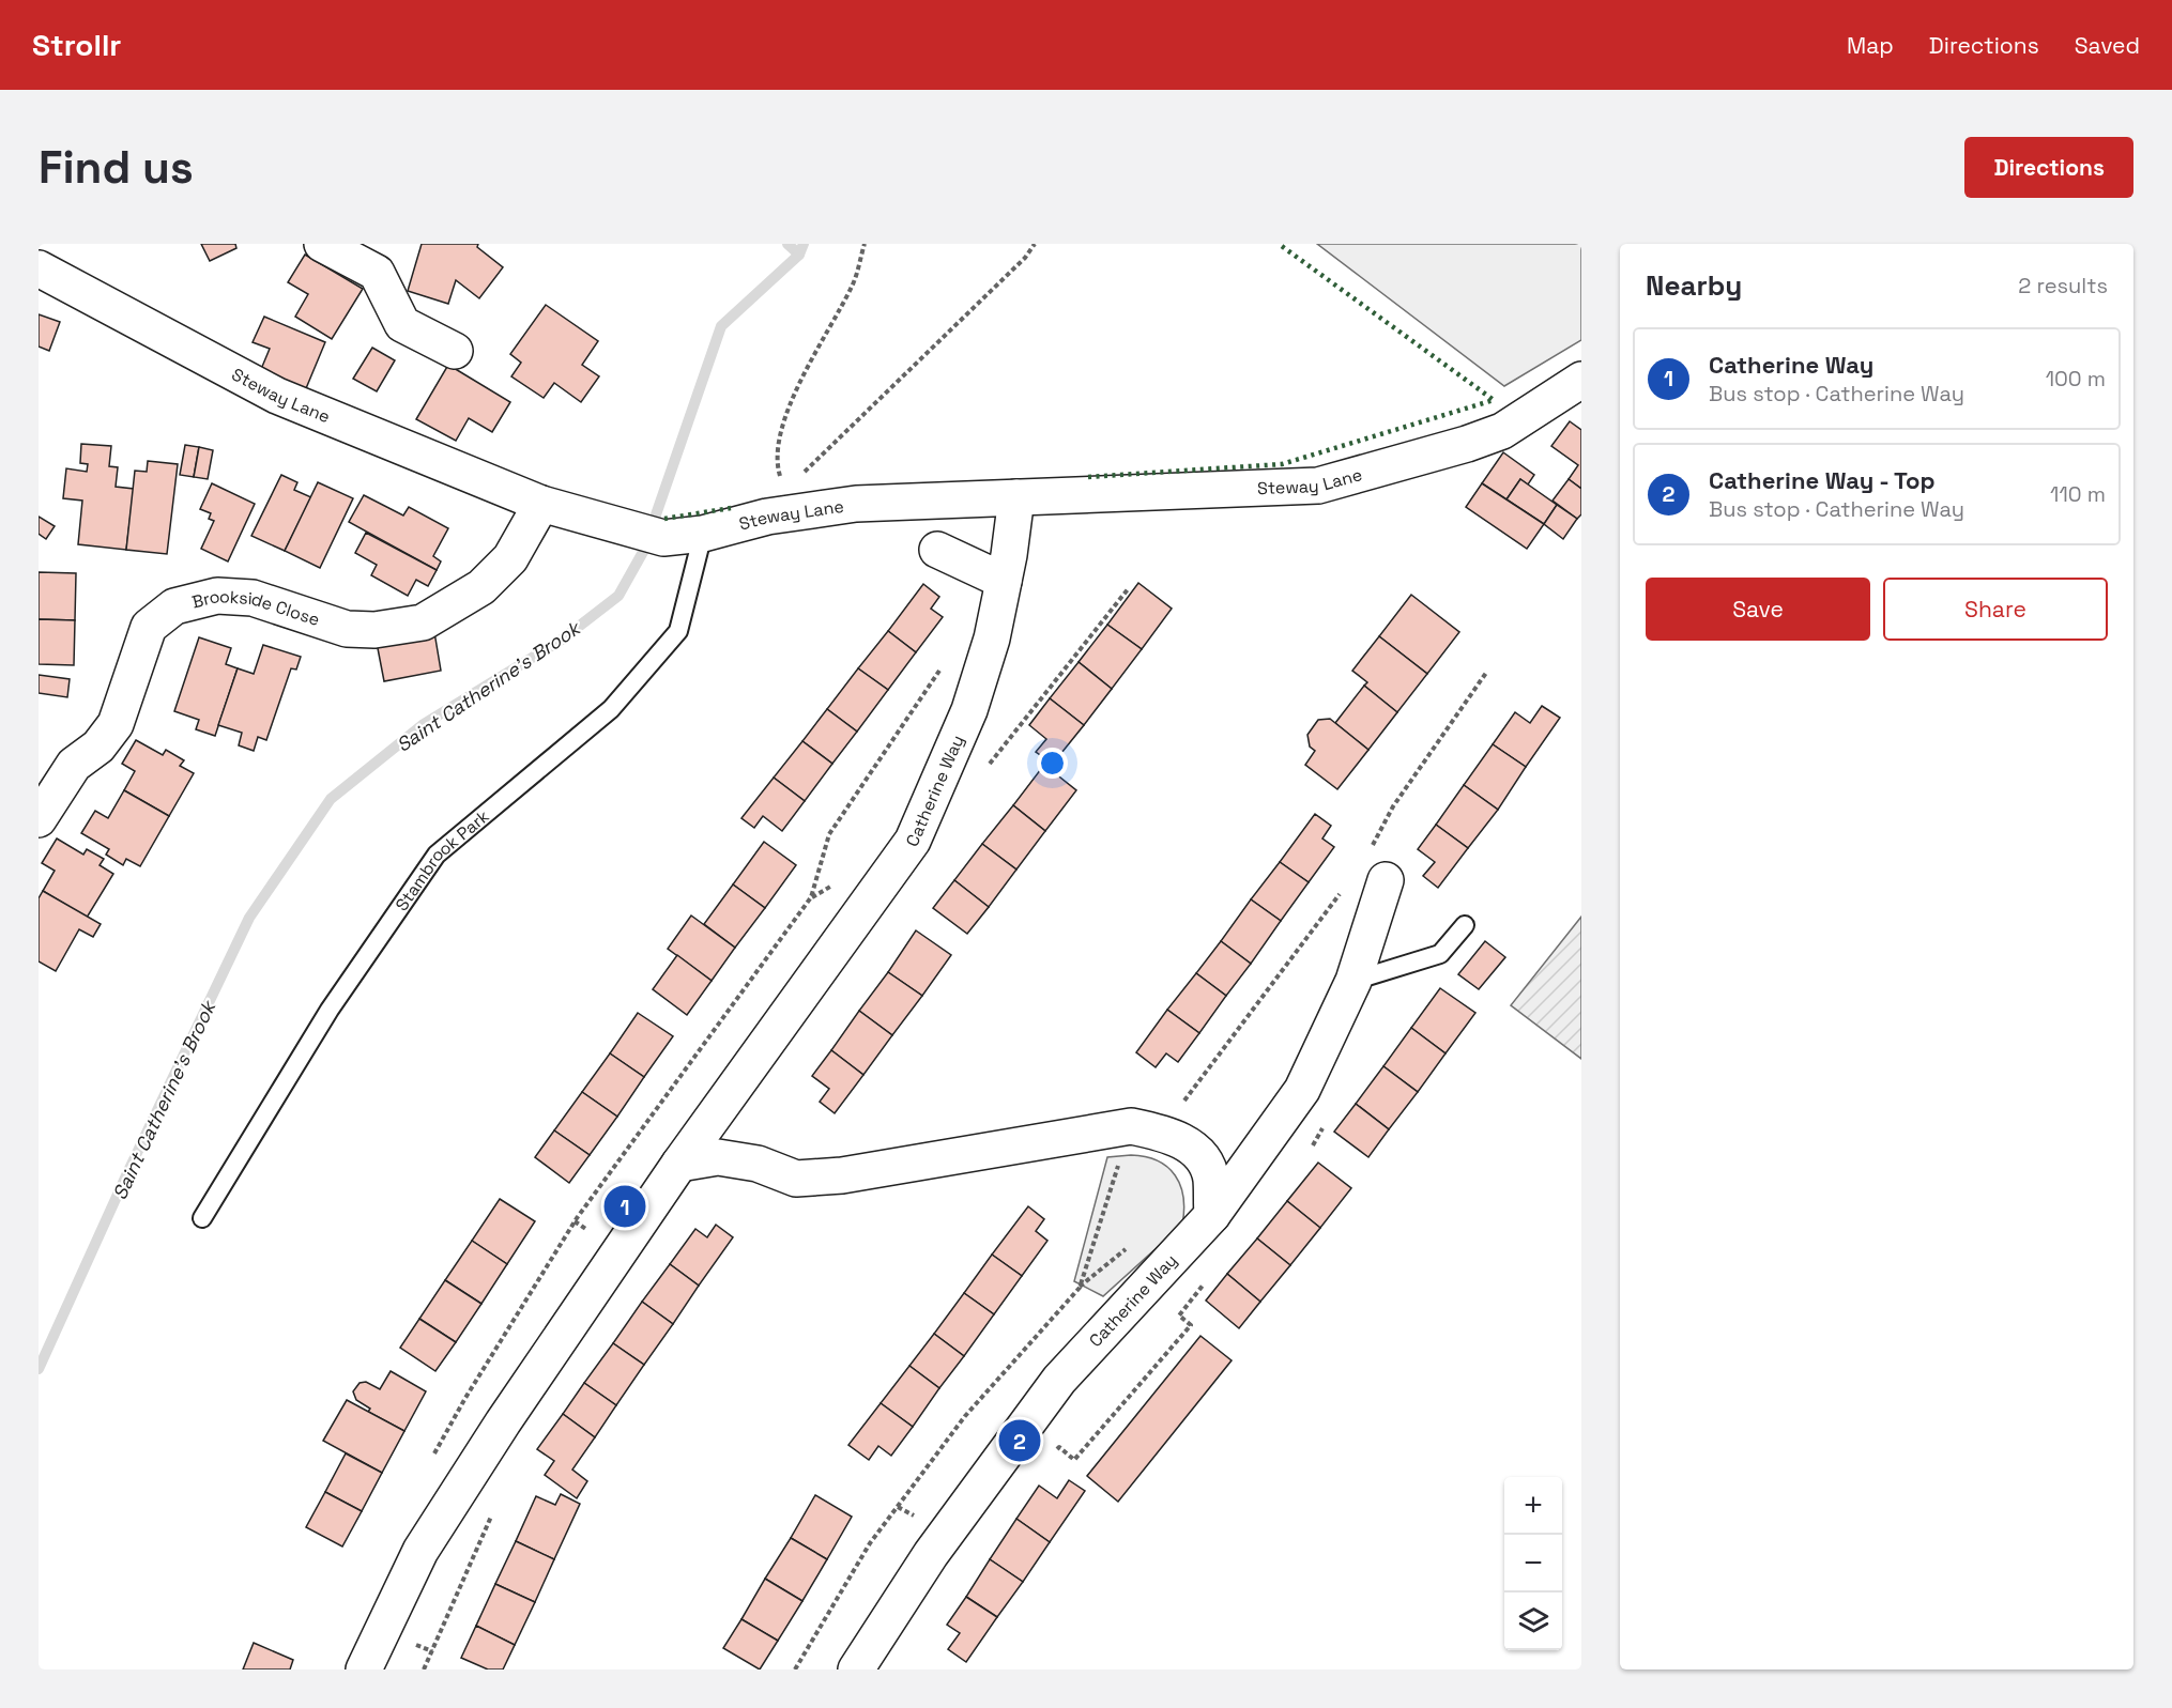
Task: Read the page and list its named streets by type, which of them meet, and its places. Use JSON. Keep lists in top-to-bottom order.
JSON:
{
  "streets": {
    "street": ["Steway Lane", "Brookside Close", "Catherine Way"],
    "lane": ["Stambrook Park"]
  },
  "crossings": [
    ["Steway Lane", "Brookside Close"],
    ["Steway Lane", "Catherine Way"],
    ["Steway Lane", "Stambrook Park"]
  ],
  "water": ["Saint Catherine's Brook"],
  "page": {
    "header": "Strollr",
    "nav": ["Map", "Directions", "Saved"],
    "buttons": [
      "Directions",
      ["Save", "Share"]
    ],
    "title": "Find us",
    "heading": ["Nearby", "2 results"],
    "list": [
      {
        "mark": "1",
        "name": "Catherine Way",
        "note": "Bus stop · Catherine Way",
        "value": "100 m"
      },
      {
        "mark": "2",
        "name": "Catherine Way - Top",
        "note": "Bus stop · Catherine Way",
        "value": "110 m"
      }
    ],
    "pins": ["1", "2"],
    "map_buttons": ["+", "−"]
  }
}
